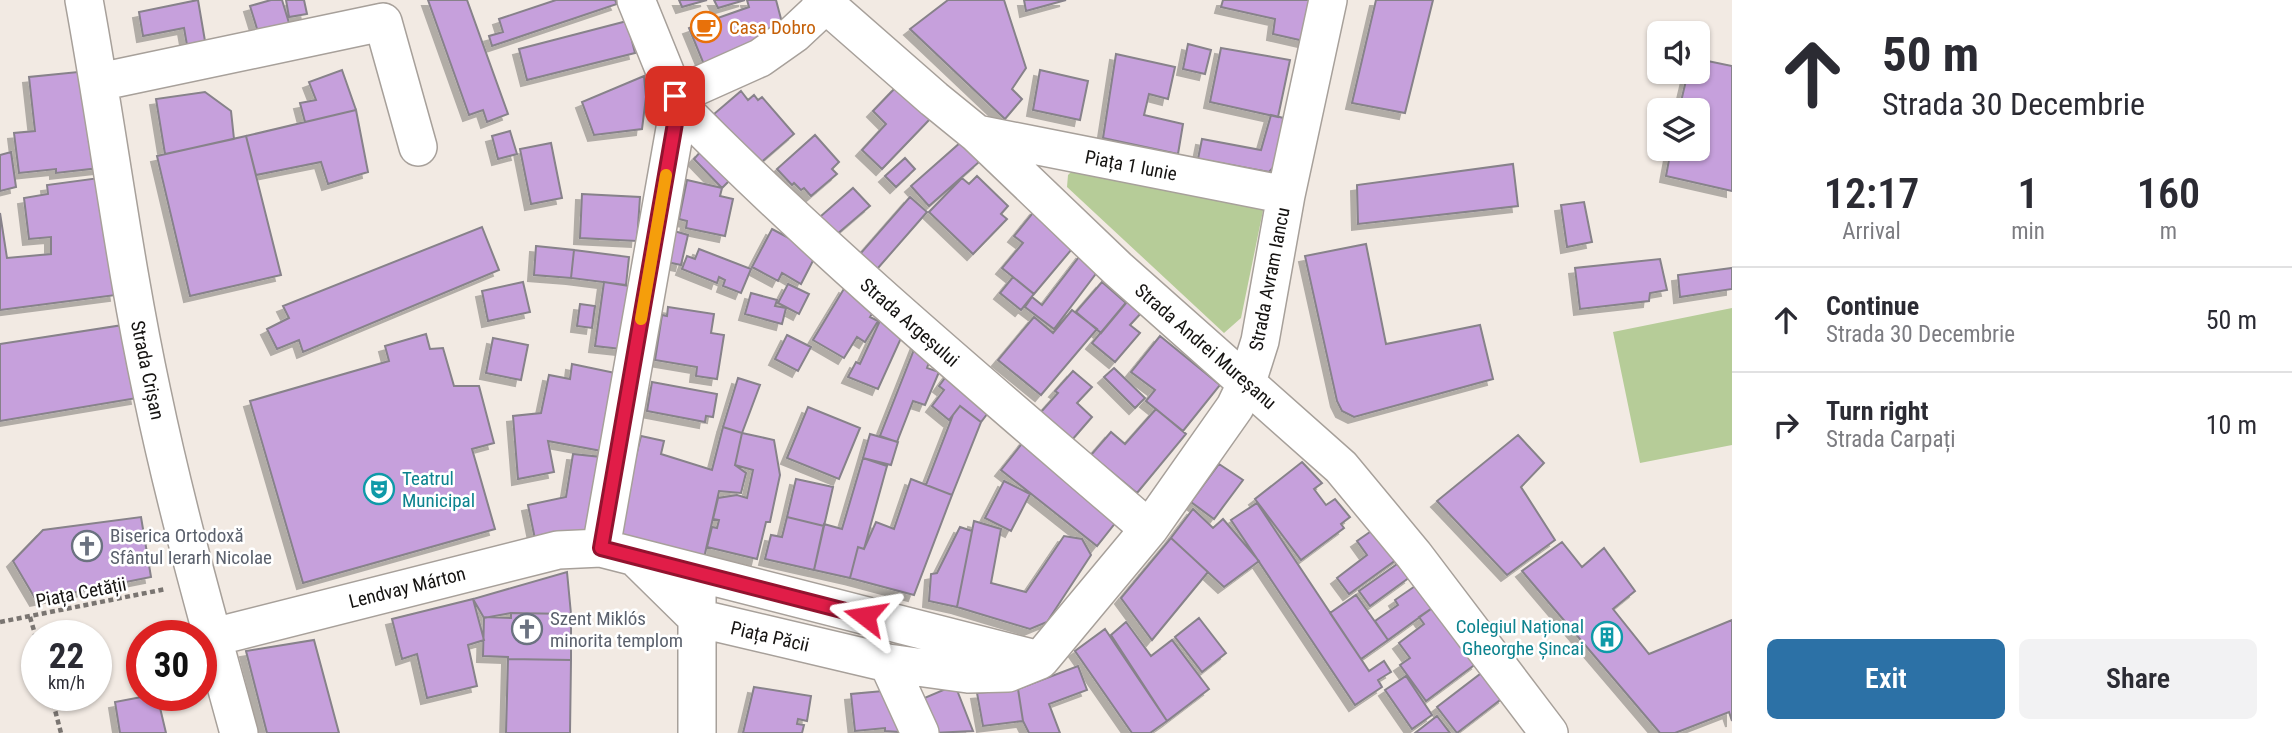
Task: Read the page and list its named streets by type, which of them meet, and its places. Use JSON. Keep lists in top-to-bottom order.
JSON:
{
  "streets": {
    "street": [
      "Piața 1 Iunie",
      "Strada Avram Iancu",
      "Strada Argeșului",
      "Strada Andrei Mureșanu",
      "Strada Crișan",
      "Lendvay Márton",
      "Piața Păcii"
    ],
    "path": ["Piața Cetății"]
  },
  "crossings": [
    ["Piața 1 Iunie", "Strada Avram Iancu"],
    ["Piața 1 Iunie", "Strada Andrei Mureșanu"],
    ["Strada Avram Iancu", "Strada Argeșului"],
    ["Strada Avram Iancu", "Strada Andrei Mureșanu"],
    ["Strada Avram Iancu", "Piața Păcii"],
    ["Lendvay Márton", "Piața Păcii"]
  ],
  "places": {
    "cafe": ["Casa Dobro"],
    "theatre": ["Teatrul Municipal"],
    "church": ["Biserica Ortodoxă Sfântul Ierarh Nicolae", "Szent Miklós minorita templom"],
    "building": ["Colegiul Național Gheorghe Șincai"]
  },
  "page": {
    "turn": ["50 m", "Strada 30 Decembrie"],
    "eta": [
      "12:17",
      "Arrival",
      "1",
      "min",
      "160",
      "m"
    ],
    "list": [
      {
        "name": "Continue",
        "note": "Strada 30 Decembrie",
        "value": "50 m"
      },
      {
        "name": "Turn right",
        "note": "Strada Carpați",
        "value": "10 m"
      }
    ],
    "speed": "22 km/h",
    "limit": "30",
    "buttons": ["Exit", "Share"]
  }
}
